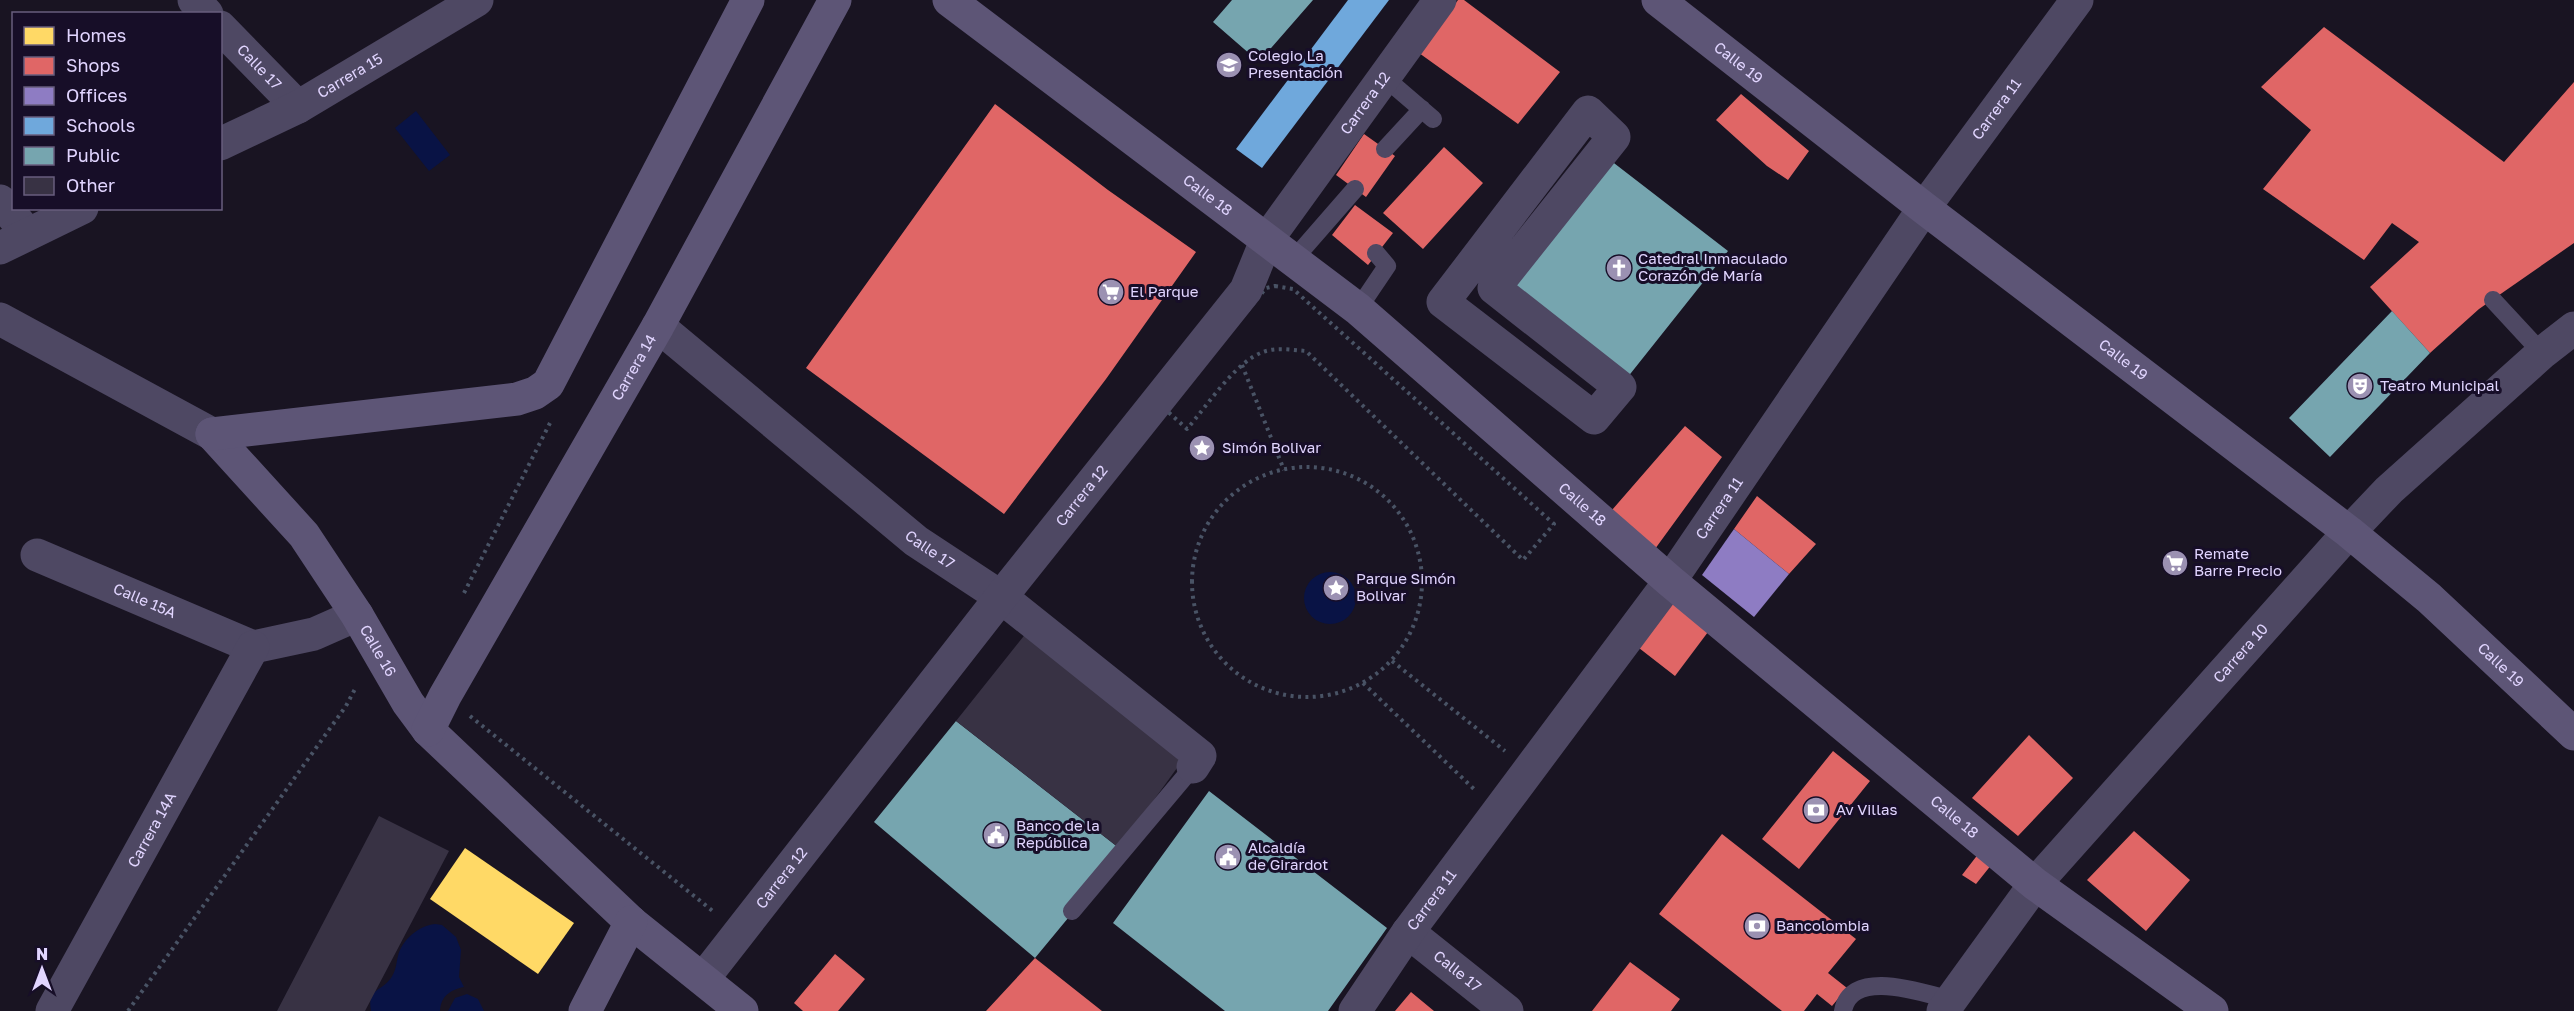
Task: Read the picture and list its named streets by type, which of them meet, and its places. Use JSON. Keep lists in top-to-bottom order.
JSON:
{
  "streets": {
    "street": [
      "Calle 19",
      "Calle 17",
      "Carrera 15",
      "Carrera 12",
      "Carrera 11",
      "Calle 18",
      "Carrera 14",
      "Calle 15A",
      "Calle 16",
      "Carrera 10",
      "Carrera 14A"
    ]
  },
  "crossings": [
    ["Calle 19", "Carrera 11"],
    ["Calle 19", "Carrera 10"],
    ["Calle 17", "Carrera 15"],
    ["Calle 17", "Carrera 12"],
    ["Calle 17", "Carrera 11"],
    ["Calle 17", "Carrera 14"],
    ["Carrera 12", "Calle 18"],
    ["Carrera 12", "Calle 16"],
    ["Carrera 11", "Calle 18"],
    ["Calle 18", "Carrera 10"],
    ["Carrera 14", "Calle 16"],
    ["Calle 15A", "Carrera 14A"]
  ],
  "places": {
    "school or university": ["Colegio La Presentación"],
    "church": ["Catedral Inmaculado Corazón de María"],
    "supermarket": ["El Parque", "Remate Barre Precio"],
    "theatre": ["Teatro Municipal"],
    "place": ["Simón Bolivar", "Parque Simón Bolivar"],
    "bank": ["Av Villas", "Bancolombia"],
    "public building": ["Banco de la República", "Alcaldía de Girardot"]
  },
  "legend": [
    "Homes",
    "Shops",
    "Offices",
    "Schools",
    "Public",
    "Other"
  ],
  "north": "top"
}
